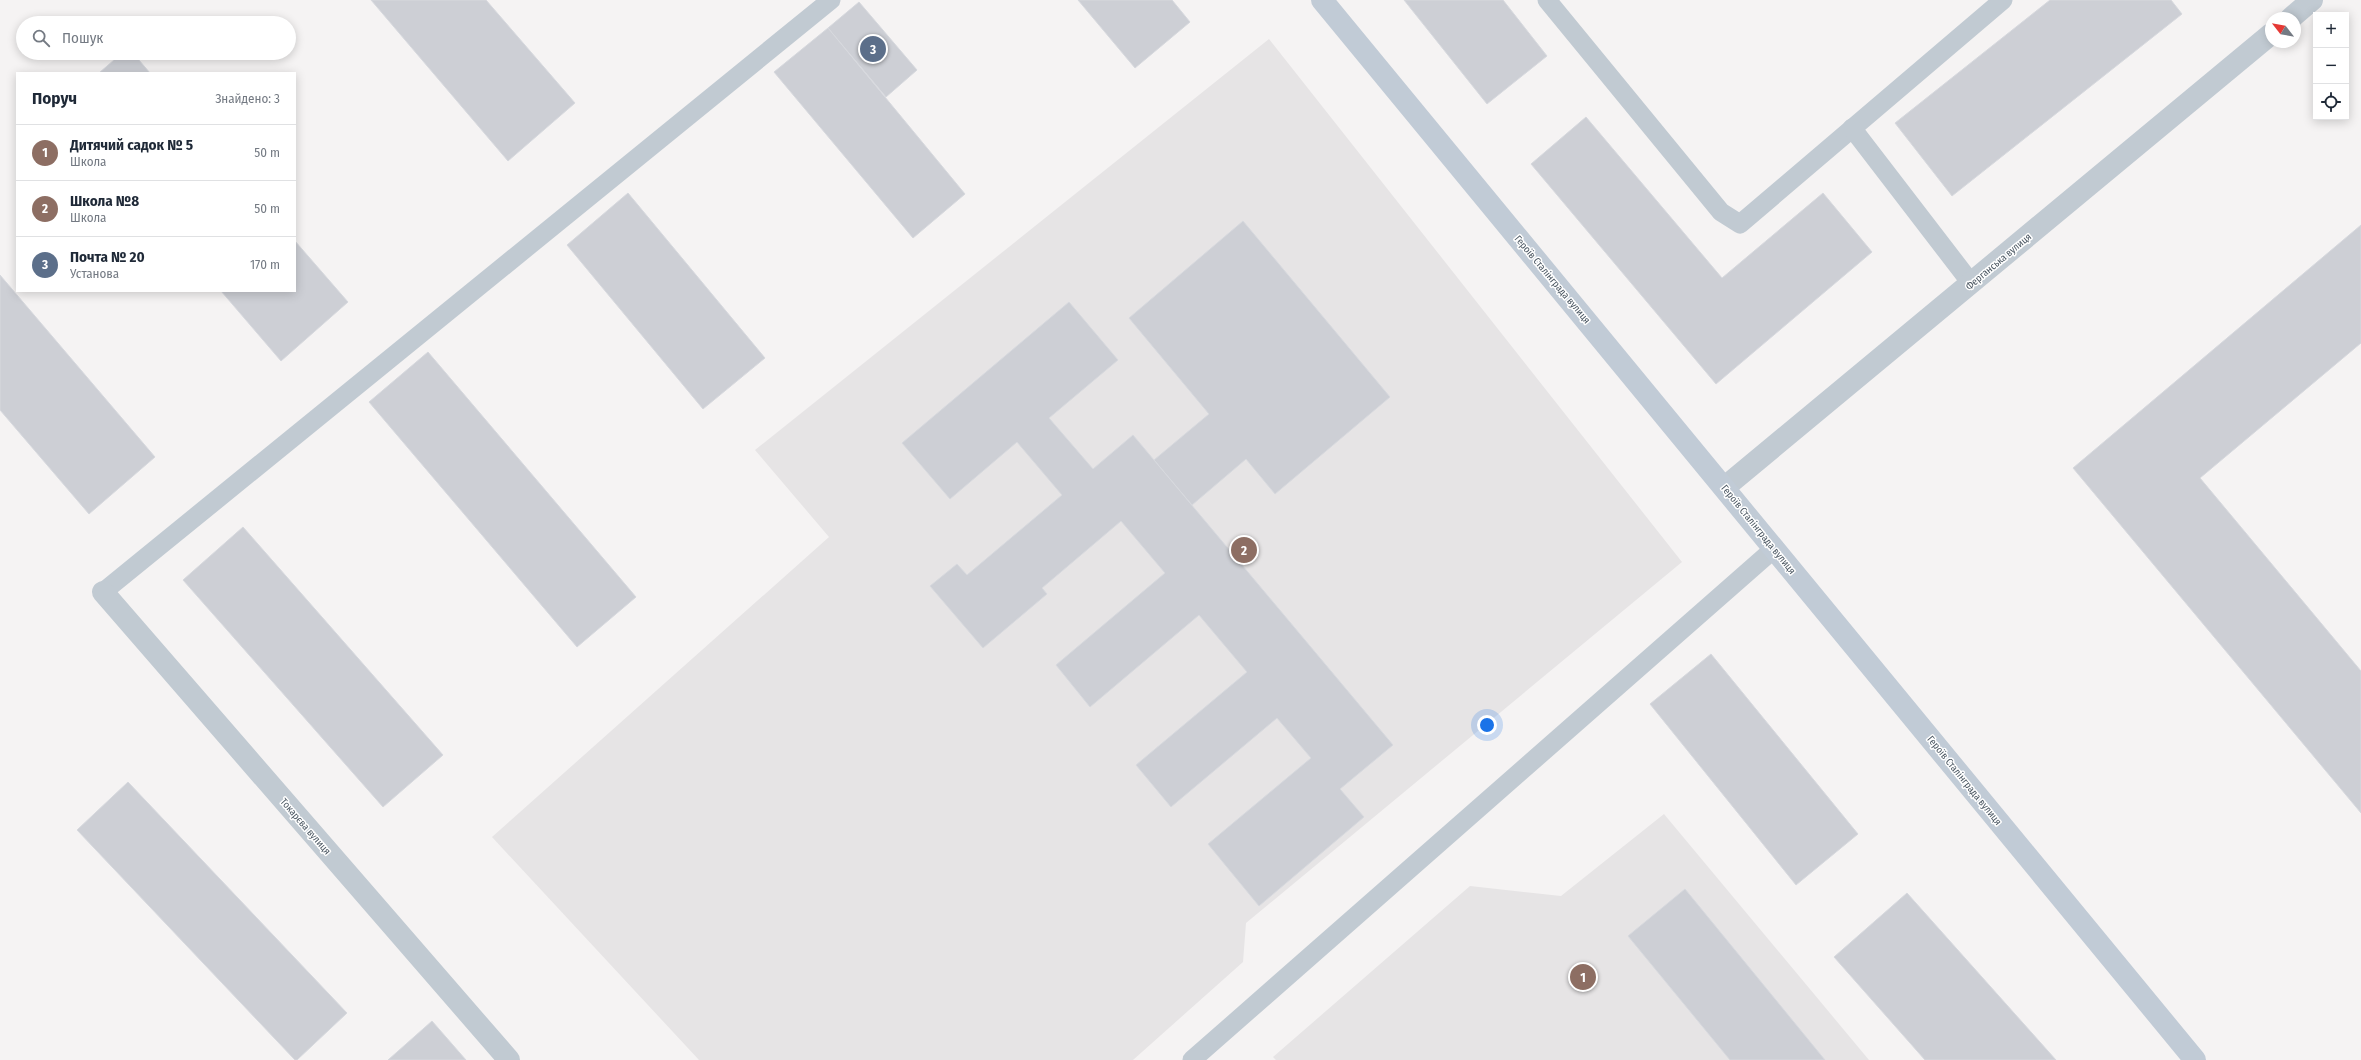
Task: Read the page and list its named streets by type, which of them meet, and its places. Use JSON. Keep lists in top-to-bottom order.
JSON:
{
  "streets": {
    "main road": ["Героїв Сталінграда вулиця"],
    "street": ["Ферганська вулиця", "Токарєва вулиця"]
  },
  "crossings": [
    ["Ферганська вулиця", "Героїв Сталінграда вулиця"]
  ],
  "north": "top left",
  "page": {
    "map_buttons": ["+", "−"],
    "search": "Пошук",
    "pins": ["3", "2", "1"],
    "heading": ["Поруч", "Знайдено: 3"],
    "list": [
      {
        "mark": "1",
        "name": "Дитячий садок № 5",
        "note": "Школа",
        "value": "50 m"
      },
      {
        "mark": "2",
        "name": "Школа №8",
        "note": "Школа",
        "value": "50 m"
      },
      {
        "mark": "3",
        "name": "Почта № 20",
        "note": "Установа",
        "value": "170 m"
      }
    ]
  }
}
